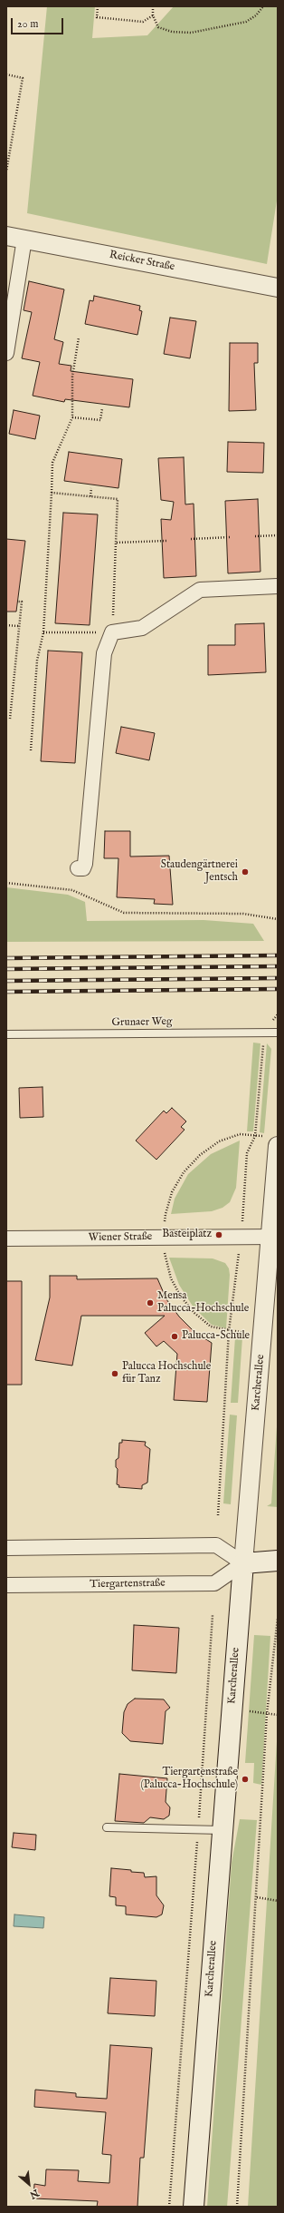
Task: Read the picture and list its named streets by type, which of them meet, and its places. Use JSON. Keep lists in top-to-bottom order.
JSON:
{
  "streets": {
    "main road": ["Karcherallee", "Tiergartenstraße"],
    "street": ["Reicker Straße", "Wiener Straße"],
    "lane": ["Grunaer Weg"]
  },
  "crossings": [
    ["Wiener Straße", "Karcherallee"],
    ["Karcherallee", "Tiergartenstraße"]
  ],
  "places": [
    "Staudengärtnerei Jentsch",
    "Basteiplatz",
    "Mensa Palucca-Hochschule",
    "Palucca-Schule",
    "Palucca Hochschule für Tanz",
    "Tiergartenstraße (Palucca-Hochschule)"
  ],
  "scale_bar": "20 m",
  "north": "bottom right"
}
